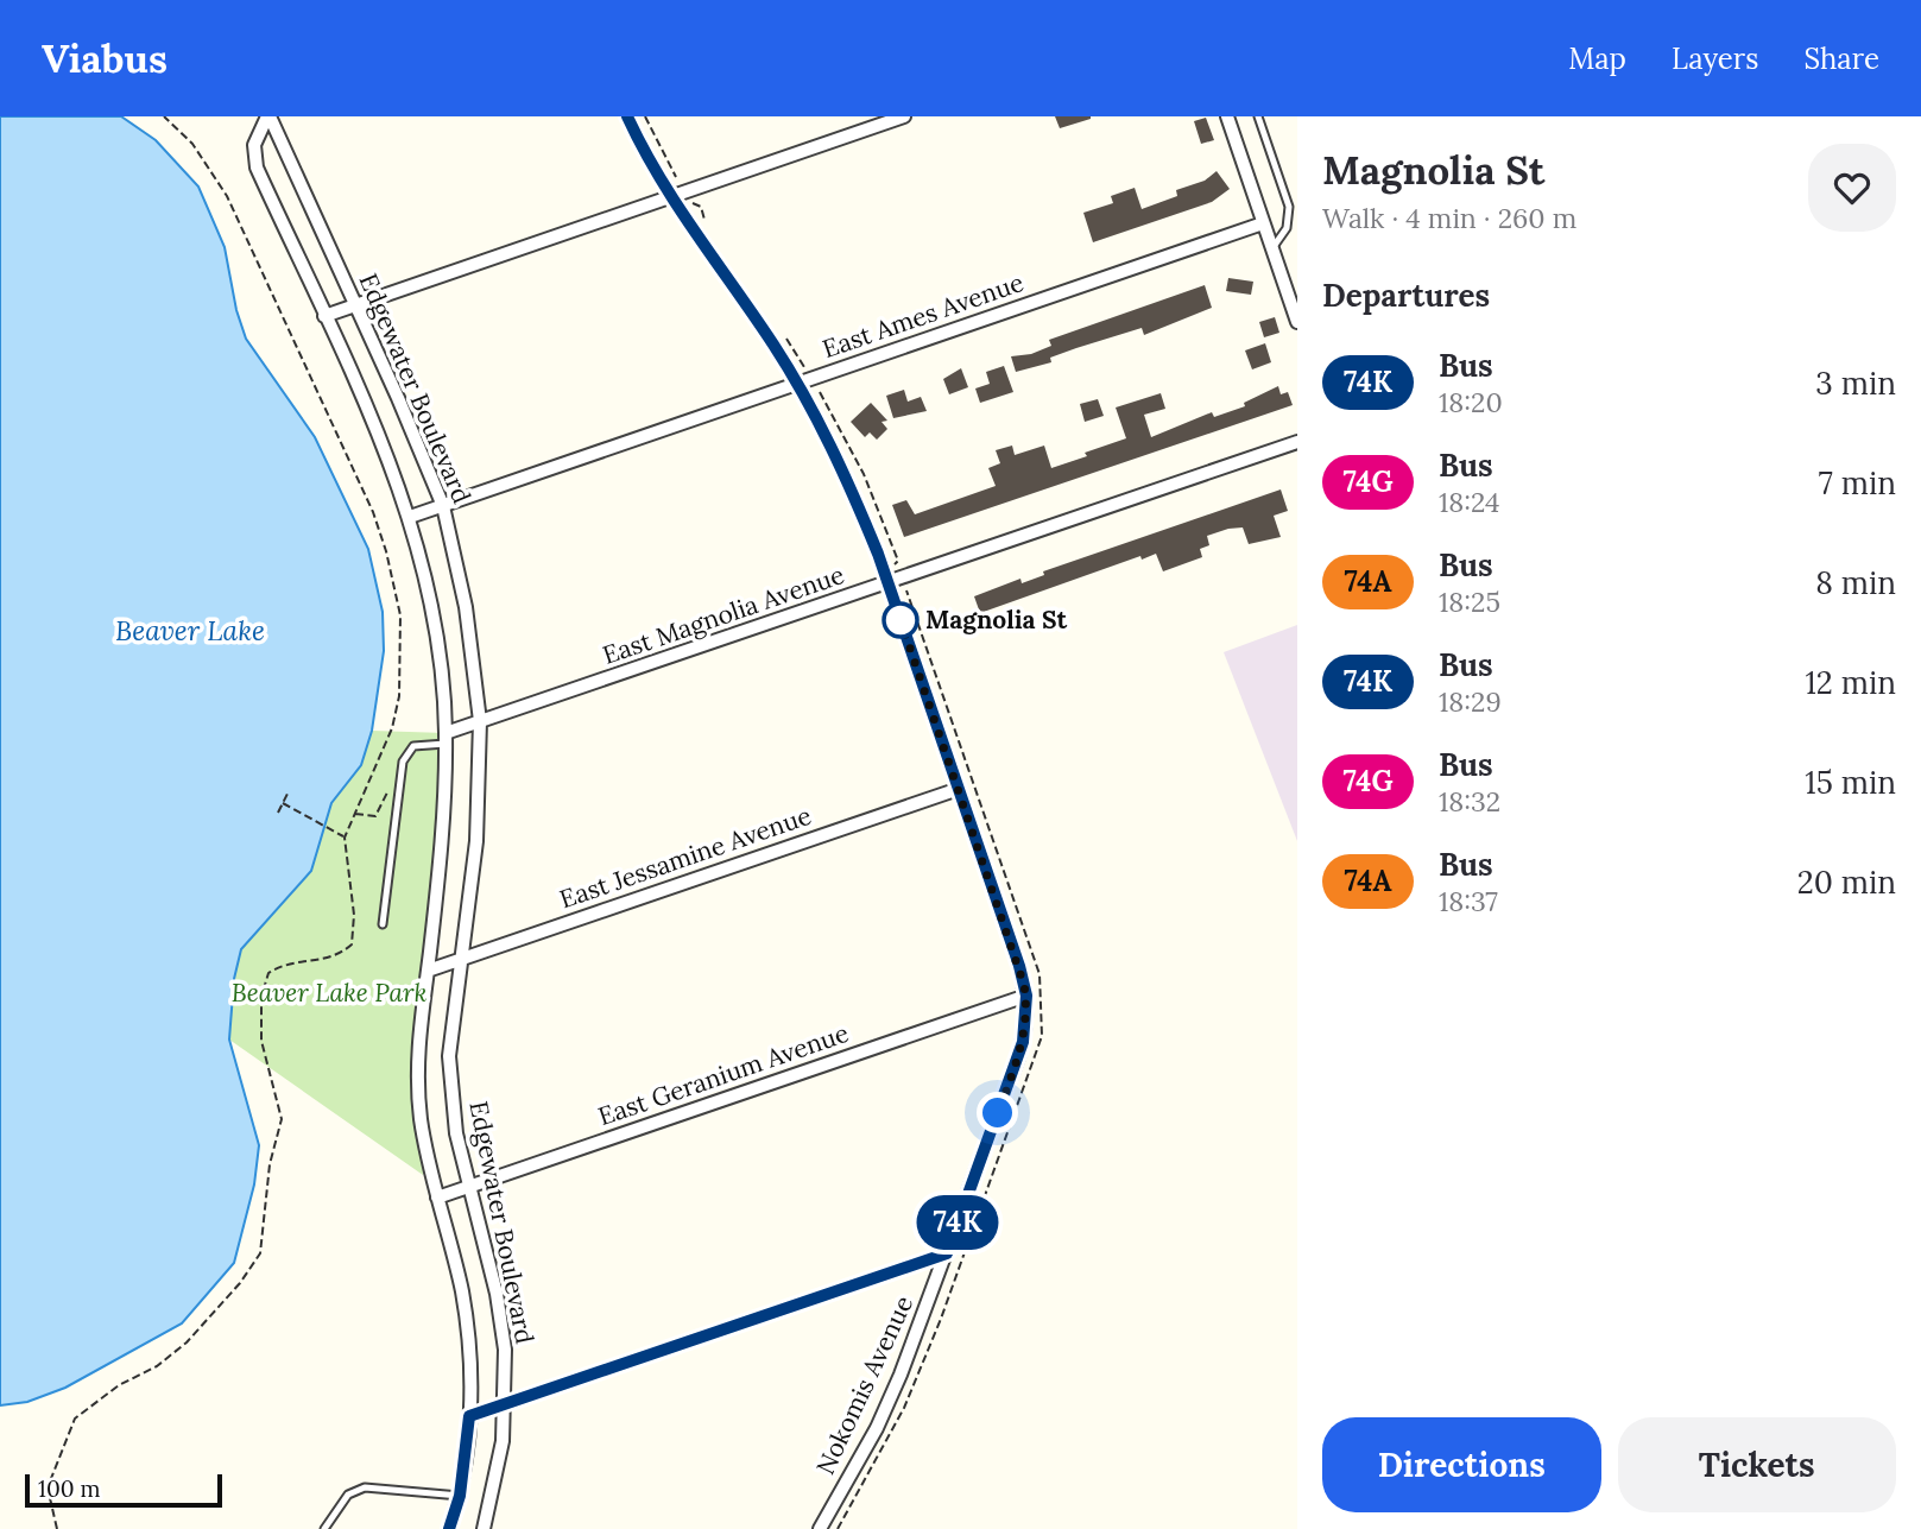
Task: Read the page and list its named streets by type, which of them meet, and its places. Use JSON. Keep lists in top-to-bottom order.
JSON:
{
  "streets": {
    "street": [
      "East Ames Avenue",
      "Edgewater Boulevard",
      "East Magnolia Avenue",
      "East Jessamine Avenue",
      "East Geranium Avenue",
      "Nokomis Avenue"
    ]
  },
  "crossings": [
    ["East Ames Avenue", "Edgewater Boulevard"],
    ["East Ames Avenue", "Nokomis Avenue"],
    ["Edgewater Boulevard", "East Magnolia Avenue"],
    ["Edgewater Boulevard", "East Jessamine Avenue"],
    ["Edgewater Boulevard", "East Geranium Avenue"],
    ["East Magnolia Avenue", "Nokomis Avenue"],
    ["East Jessamine Avenue", "Nokomis Avenue"],
    ["East Geranium Avenue", "Nokomis Avenue"]
  ],
  "water": ["Beaver Lake"],
  "parks": ["Beaver Lake Park"],
  "places": ["Magnolia St"],
  "lines": ["bus line 74K"],
  "scale_bar": "100 m",
  "page": {
    "header": "Viabus",
    "nav": ["Map", "Layers", "Share"],
    "on_map": "74K",
    "heading": [
      ["Magnolia St", "Walk · 4 min · 260 m"],
      "Departures"
    ],
    "list": [
      {
        "mark": "74K",
        "name": "Bus",
        "note": "18:20",
        "value": "3 min"
      },
      {
        "mark": "74G",
        "name": "Bus",
        "note": "18:24",
        "value": "7 min"
      },
      {
        "mark": "74A",
        "name": "Bus",
        "note": "18:25",
        "value": "8 min"
      },
      {
        "mark": "74K",
        "name": "Bus",
        "note": "18:29",
        "value": "12 min"
      },
      {
        "mark": "74G",
        "name": "Bus",
        "note": "18:32",
        "value": "15 min"
      },
      {
        "mark": "74A",
        "name": "Bus",
        "note": "18:37",
        "value": "20 min"
      }
    ],
    "buttons": ["Directions", "Tickets"],
    "scale": "100 m"
  }
}
